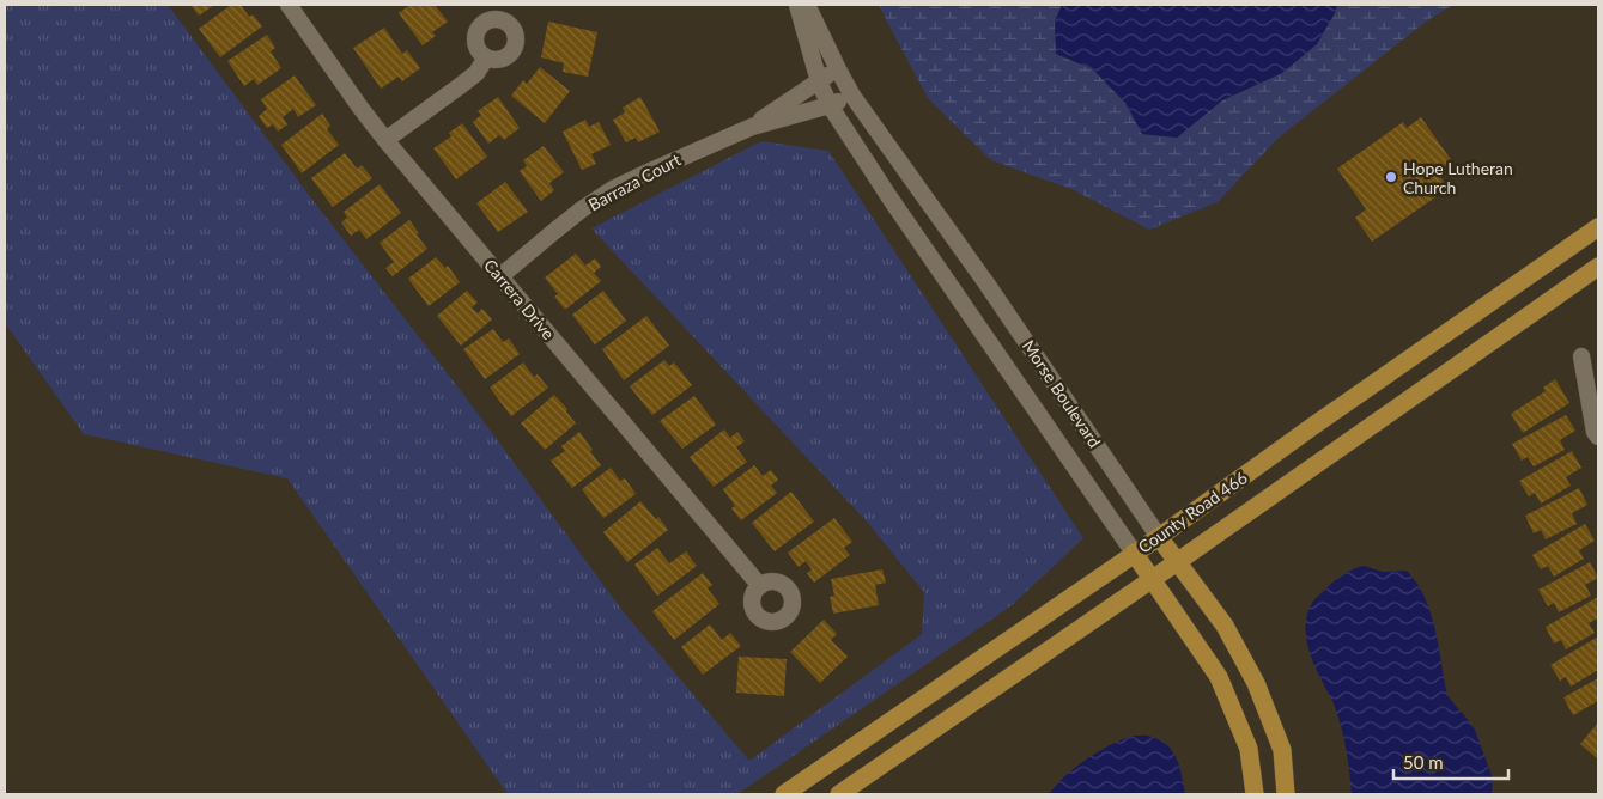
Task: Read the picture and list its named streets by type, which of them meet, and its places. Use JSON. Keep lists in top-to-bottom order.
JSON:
{
  "streets": {
    "main road": ["Morse Boulevard", "County Road 466"],
    "street": ["Barraza Court", "Carrera Drive"]
  },
  "crossings": [
    ["Barraza Court", "Carrera Drive"],
    ["Barraza Court", "Morse Boulevard"],
    ["Morse Boulevard", "County Road 466"]
  ],
  "places": ["Hope Lutheran Church"],
  "scale_bar": "50 m"
}
